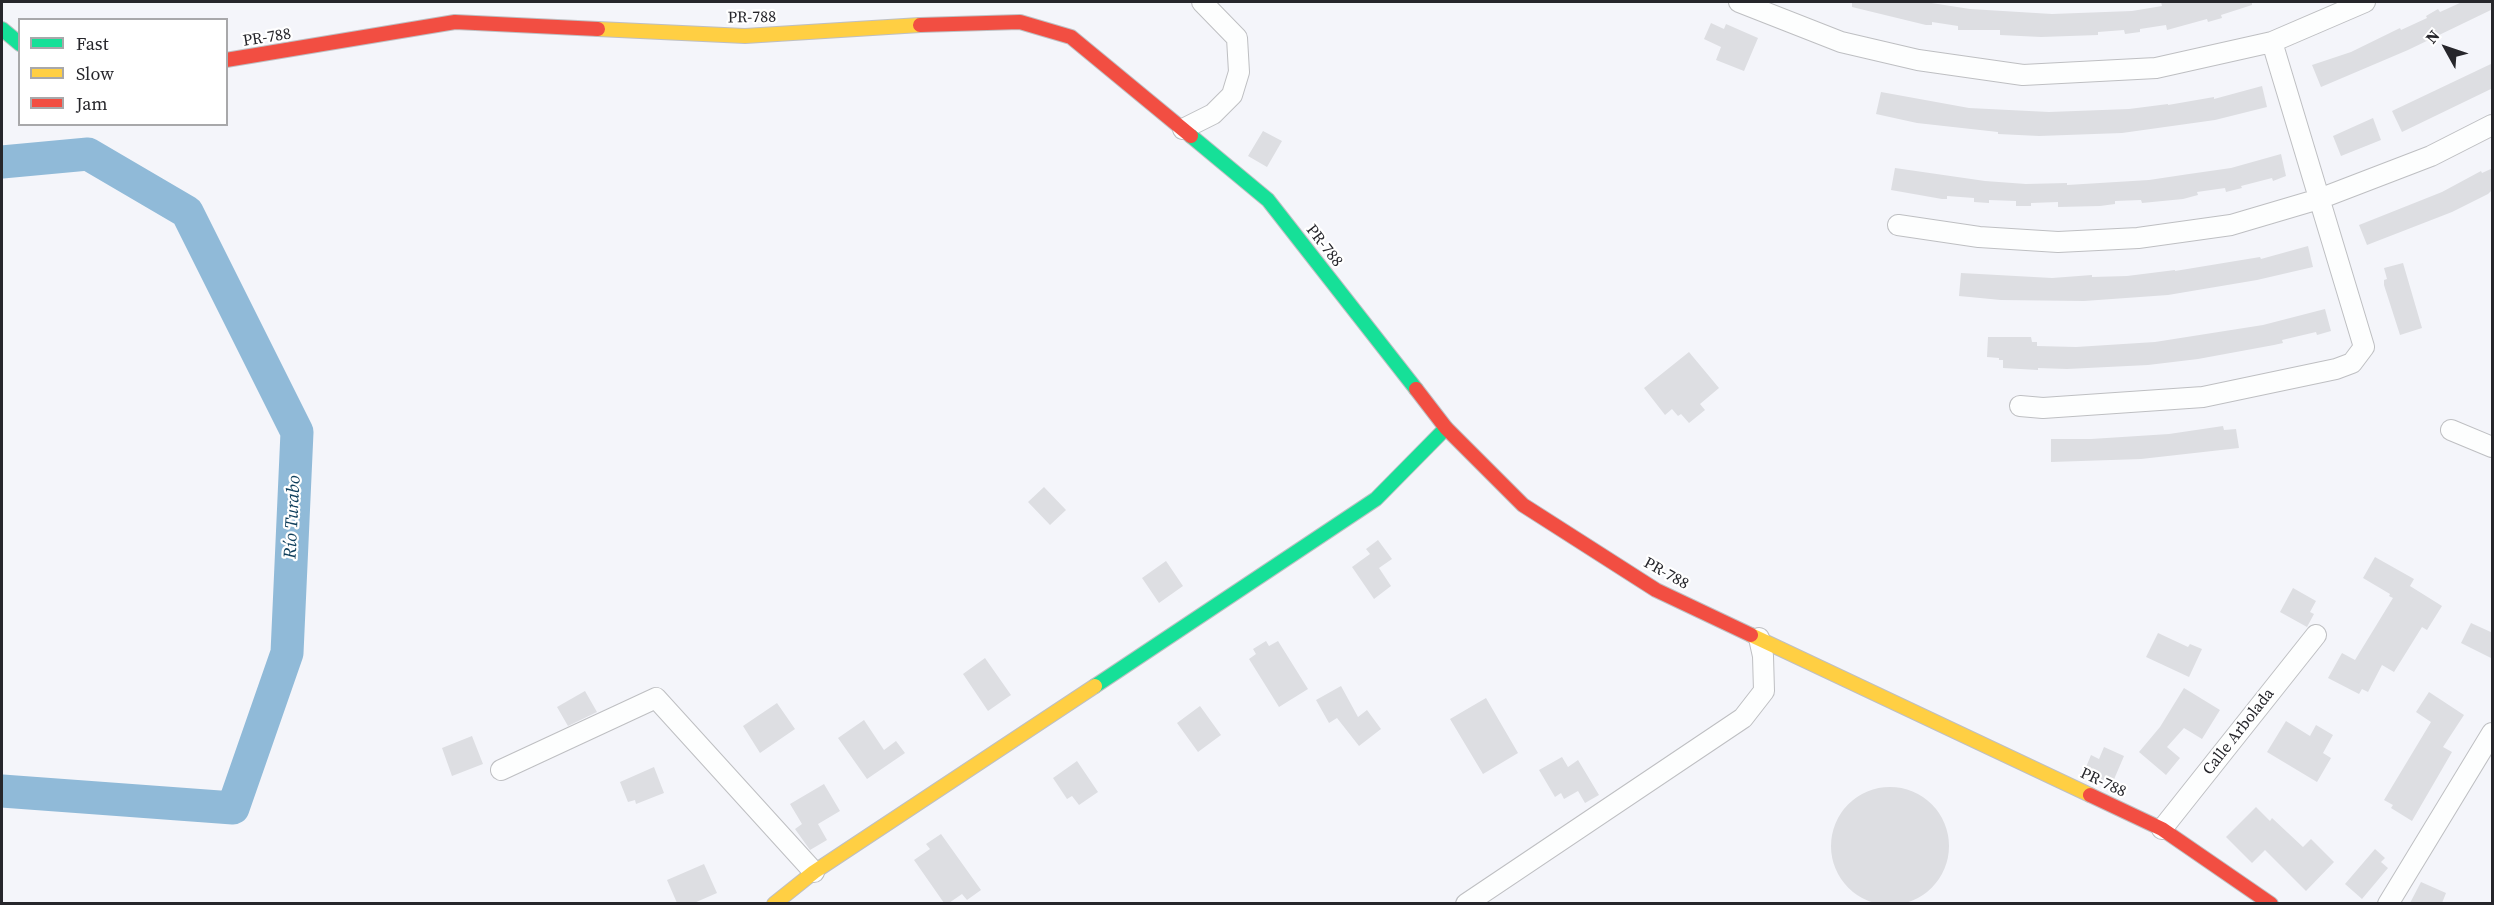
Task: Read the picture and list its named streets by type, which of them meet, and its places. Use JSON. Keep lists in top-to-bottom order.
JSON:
{
  "streets": {
    "street": ["PR-788", "Calle Arbolada"]
  },
  "crossings": [
    ["PR-788", "Calle Arbolada"]
  ],
  "water": ["Río Turabo"],
  "legend": ["Fast", "Slow", "Jam"],
  "north": "top left"
}
